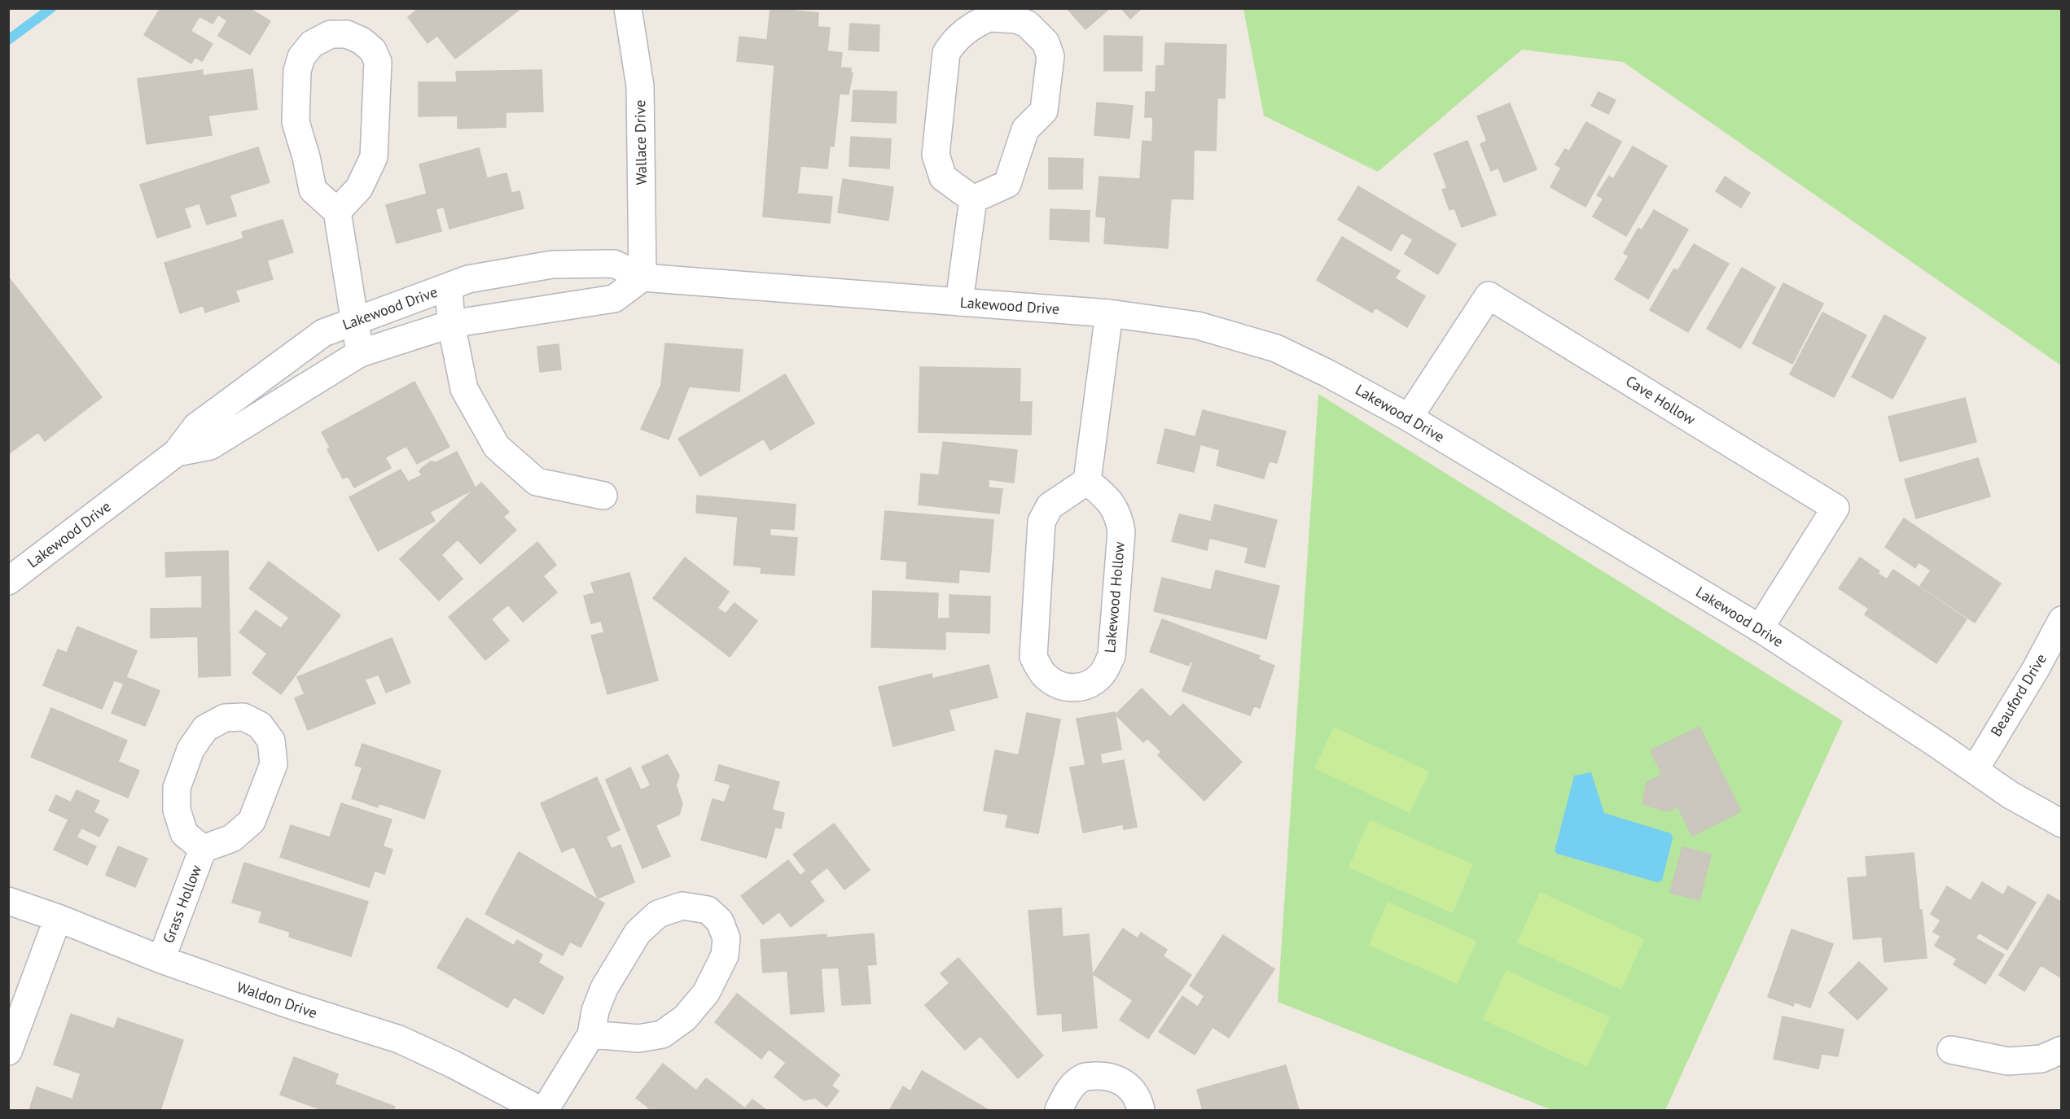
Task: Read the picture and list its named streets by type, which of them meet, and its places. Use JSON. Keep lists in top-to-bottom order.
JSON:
{
  "streets": {
    "street": [
      "Wallace Drive",
      "Lakewood Drive",
      "Cave Hollow",
      "Lakewood Hollow",
      "Beauford Drive",
      "Grass Hollow",
      "Waldon Drive"
    ]
  },
  "crossings": [
    ["Wallace Drive", "Lakewood Drive"],
    ["Lakewood Drive", "Cave Hollow"],
    ["Lakewood Drive", "Beauford Drive"],
    ["Grass Hollow", "Waldon Drive"]
  ]
}
